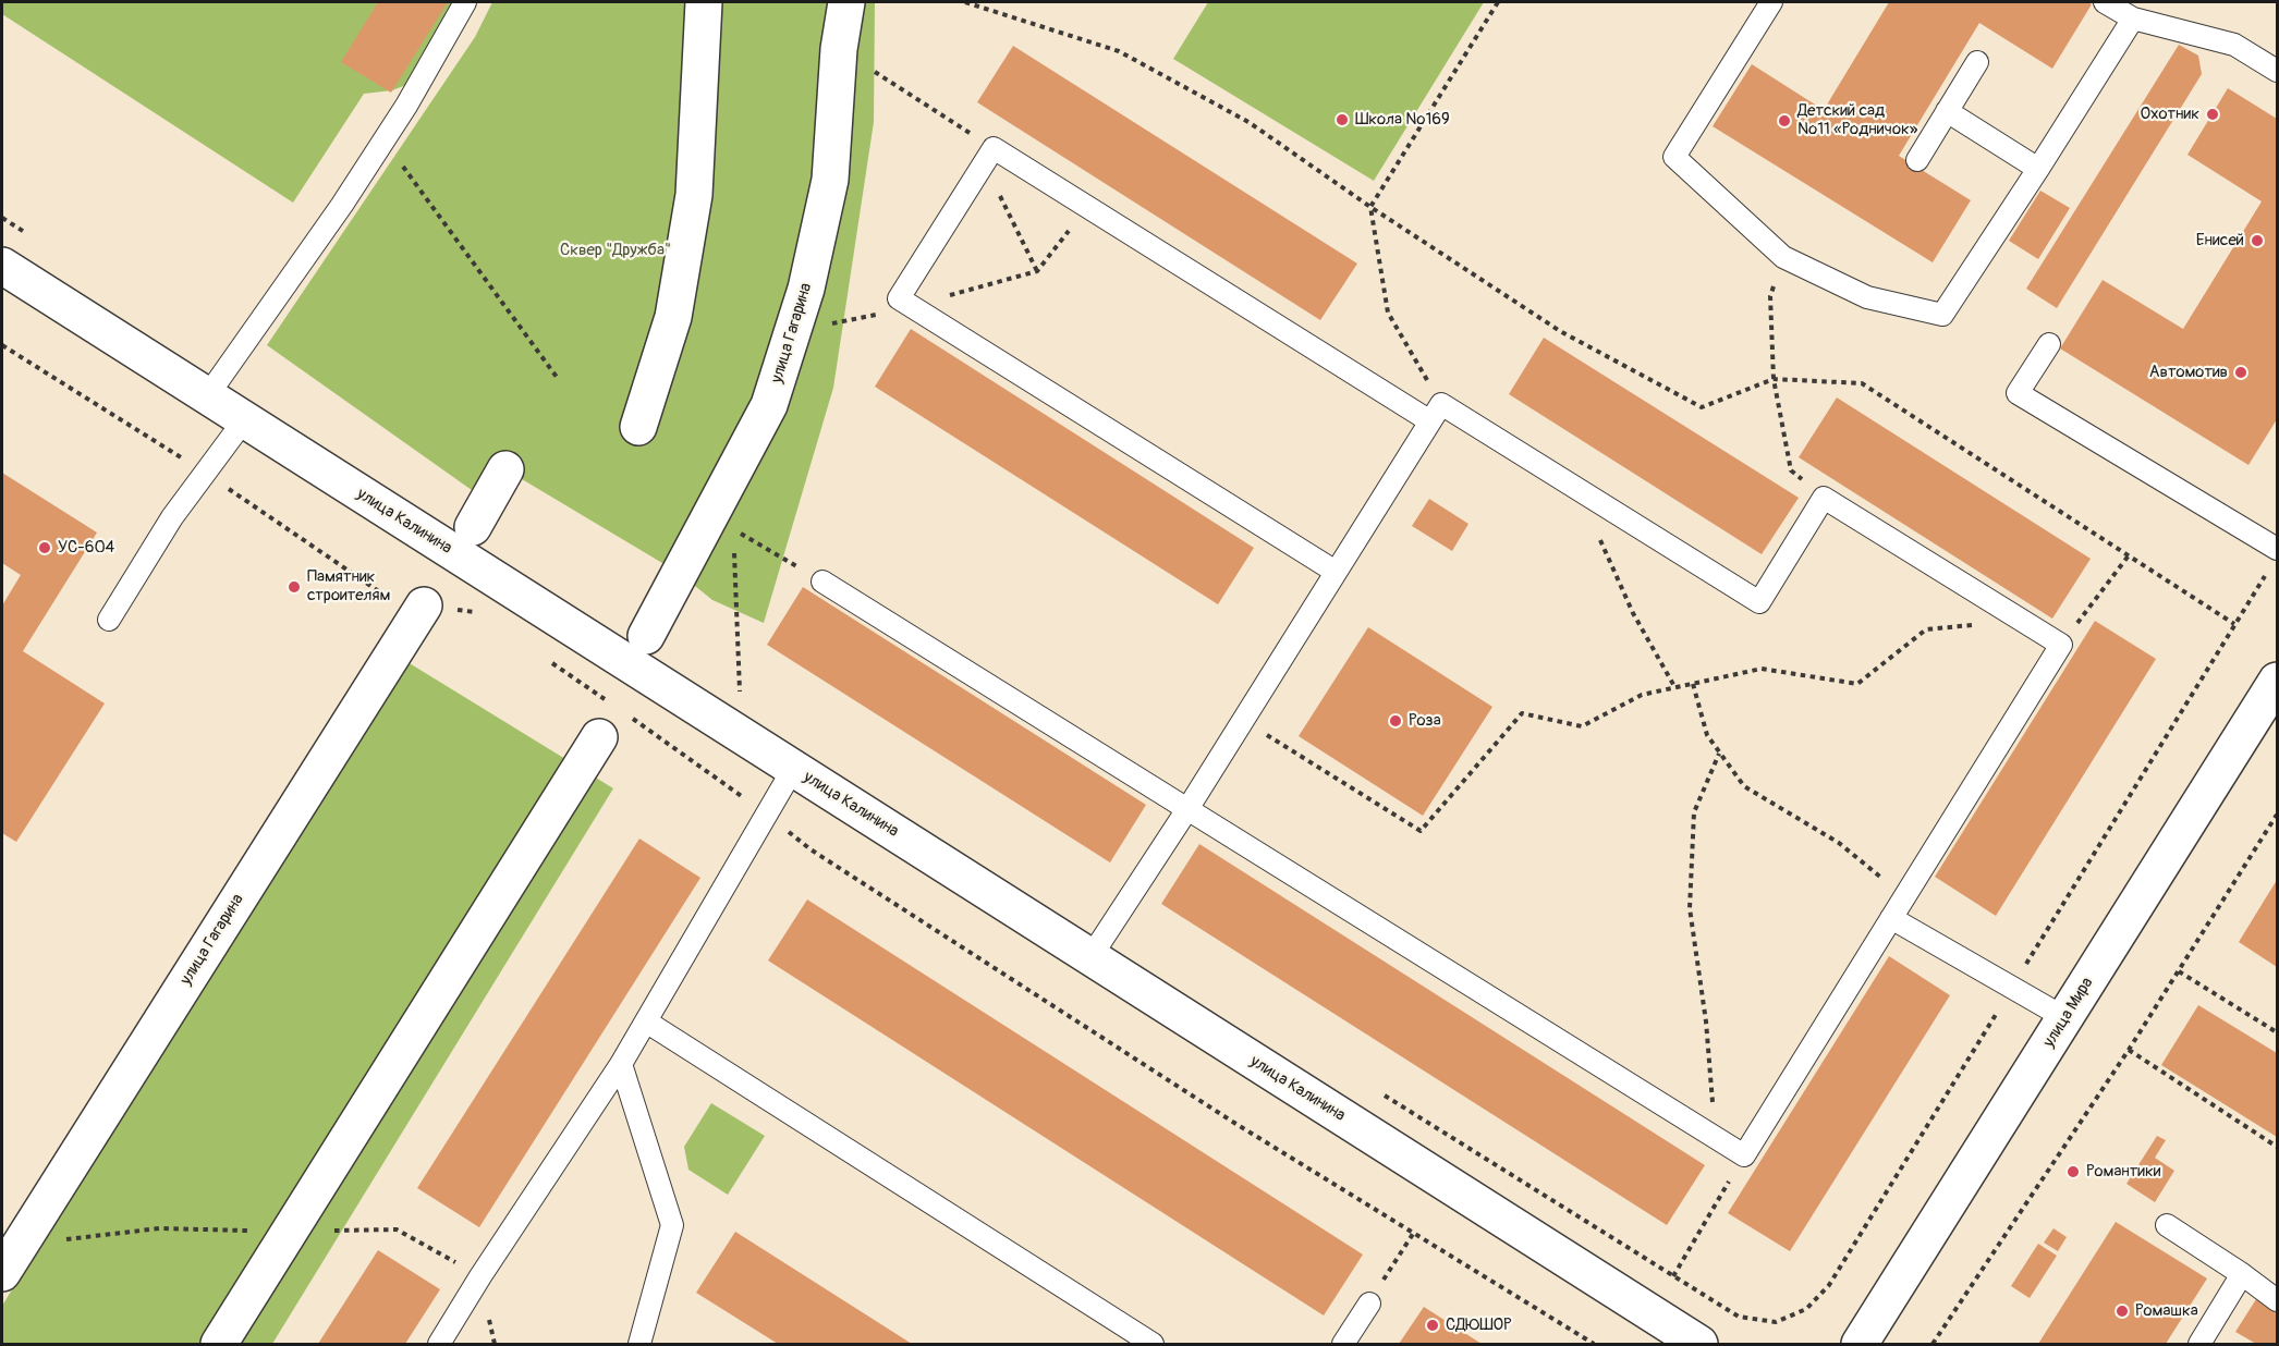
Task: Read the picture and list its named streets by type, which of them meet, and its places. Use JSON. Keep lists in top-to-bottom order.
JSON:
{
  "streets": {
    "street": ["улица Гагарина", "улица Калинина", "улица Мира"]
  },
  "parks": ["Сквер \"Дружба\""],
  "places": [
    "Охотник",
    "Школа №169",
    "Детский сад №11 «Родничок»",
    "Енисей",
    "Автомотив",
    "УС-604",
    "Памятник строителям",
    "Роза",
    "Романтики",
    "Ромашка",
    "СДЮШОР"
  ]
}
